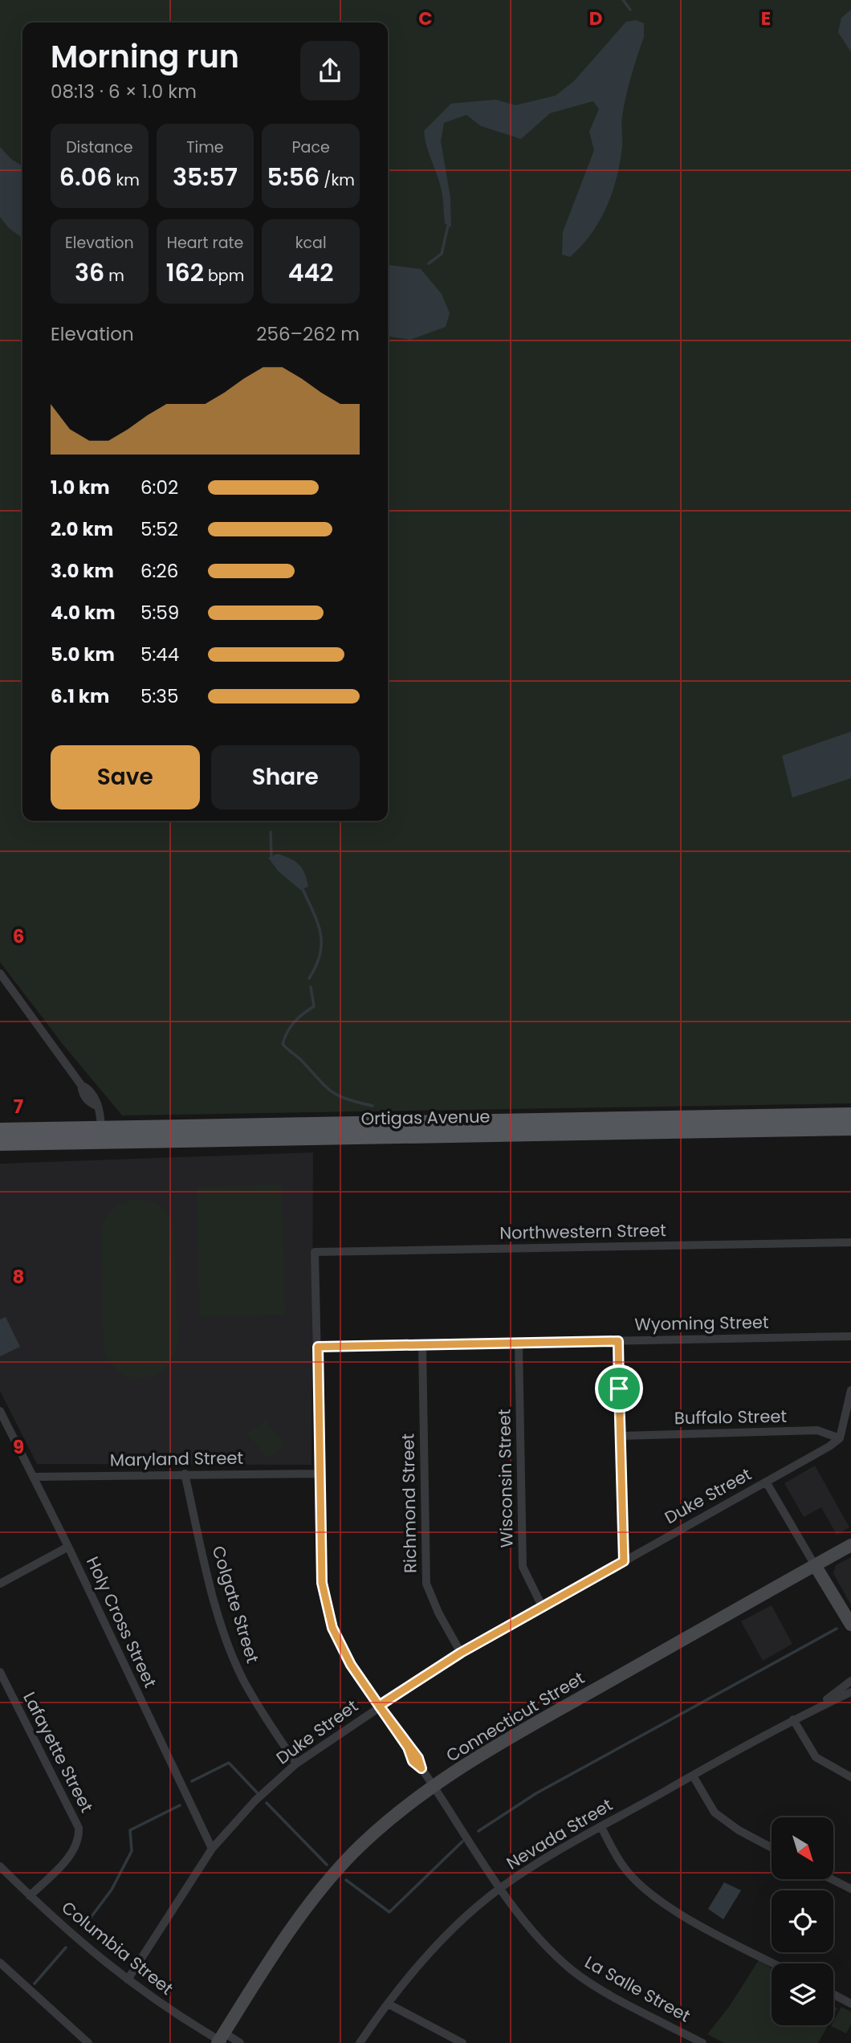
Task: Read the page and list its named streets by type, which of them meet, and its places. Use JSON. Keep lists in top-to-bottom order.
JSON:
{
  "streets": {
    "main road": ["Ortigas Avenue"],
    "street": [
      "Northwestern Street",
      "Wyoming Street",
      "Buffalo Street",
      "Maryland Street",
      "Wisconsin Street",
      "Duke Street",
      "Richmond Street",
      "Colgate Street",
      "Holy Cross Street",
      "Connecticut Street",
      "Lafayette Street",
      "Nevada Street",
      "Columbia Street",
      "La Salle Street"
    ]
  },
  "crossings": [
    ["Northwestern Street", "La Salle Street"],
    ["Wyoming Street", "Wisconsin Street"],
    ["Wyoming Street", "Richmond Street"],
    ["Wyoming Street", "La Salle Street"],
    ["Buffalo Street", "Duke Street"],
    ["Maryland Street", "Colgate Street"],
    ["Maryland Street", "Holy Cross Street"],
    ["Maryland Street", "La Salle Street"],
    ["Wisconsin Street", "Duke Street"],
    ["Duke Street", "Richmond Street"],
    ["Duke Street", "Colgate Street"],
    ["Duke Street", "Holy Cross Street"],
    ["Duke Street", "Columbia Street"],
    ["Duke Street", "La Salle Street"],
    ["Connecticut Street", "Columbia Street"],
    ["Connecticut Street", "La Salle Street"],
    ["Lafayette Street", "Columbia Street"],
    ["Nevada Street", "La Salle Street"]
  ],
  "north": "bottom right",
  "page": {
    "heading": ["Morning run", "08:13 · 6 × 1.0 km"],
    "stats": [
      ["Distance", "6.06 km"],
      ["Time", "35:57"],
      ["Pace", "5:56 /km"],
      ["Elevation", "36 m"],
      ["Heart rate", "162 bpm"],
      ["kcal", "442"]
    ],
    "chart": ["Elevation", "256–262 m"],
    "list": [
      {
        "name": "1.0 km",
        "note": "6:02"
      },
      {
        "name": "2.0 km",
        "note": "5:52"
      },
      {
        "name": "3.0 km",
        "note": "6:26"
      },
      {
        "name": "4.0 km",
        "note": "5:59"
      },
      {
        "name": "5.0 km",
        "note": "5:44"
      },
      {
        "name": "6.1 km",
        "note": "5:35"
      }
    ],
    "buttons": ["Save", "Share"]
  },
  "grid": {
    "columns": ["C", "D", "E"],
    "rows": [
      "6",
      "7",
      "8",
      "9"
    ]
  }
}
